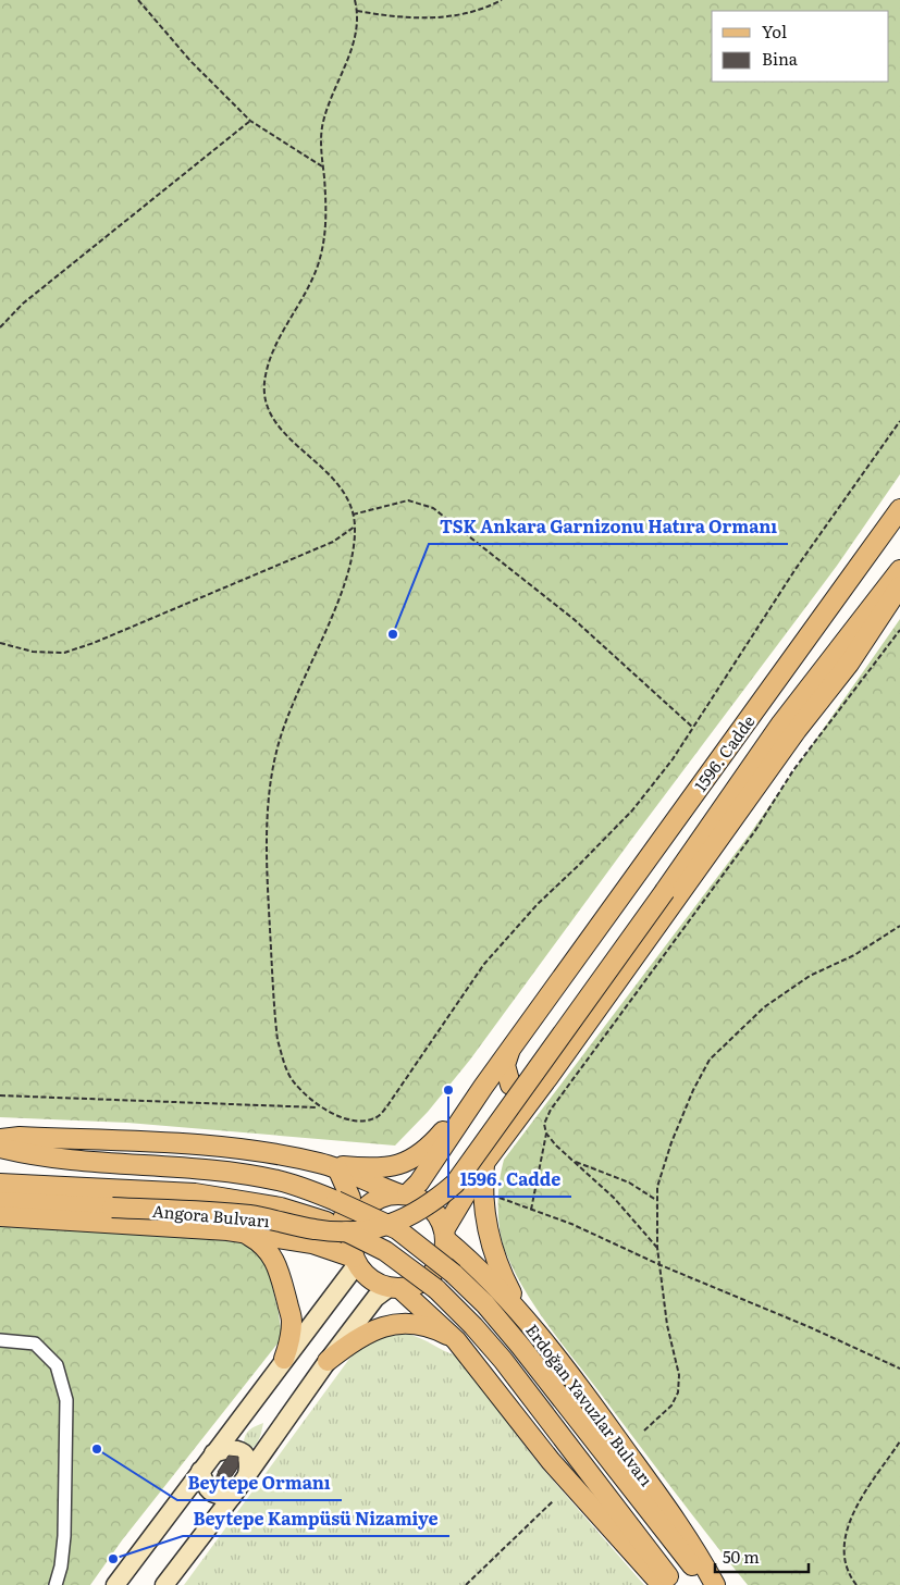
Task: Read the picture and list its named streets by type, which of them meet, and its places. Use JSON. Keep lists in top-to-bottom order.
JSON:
{
  "streets": {
    "main road": ["1596. Cadde", "Angora Bulvarı", "Erdoğan Yavuzlar Bulvarı"]
  },
  "crossings": [
    ["1596. Cadde", "Angora Bulvarı"],
    ["1596. Cadde", "Erdoğan Yavuzlar Bulvarı"],
    ["Angora Bulvarı", "Erdoğan Yavuzlar Bulvarı"]
  ],
  "places": [
    "TSK Ankara Garnizonu Hatıra Ormanı",
    "1596. Cadde",
    "Beytepe Ormanı",
    "Beytepe Kampüsü Nizamiye"
  ],
  "legend": ["Yol", "Bina"],
  "scale_bar": "50 m"
}
